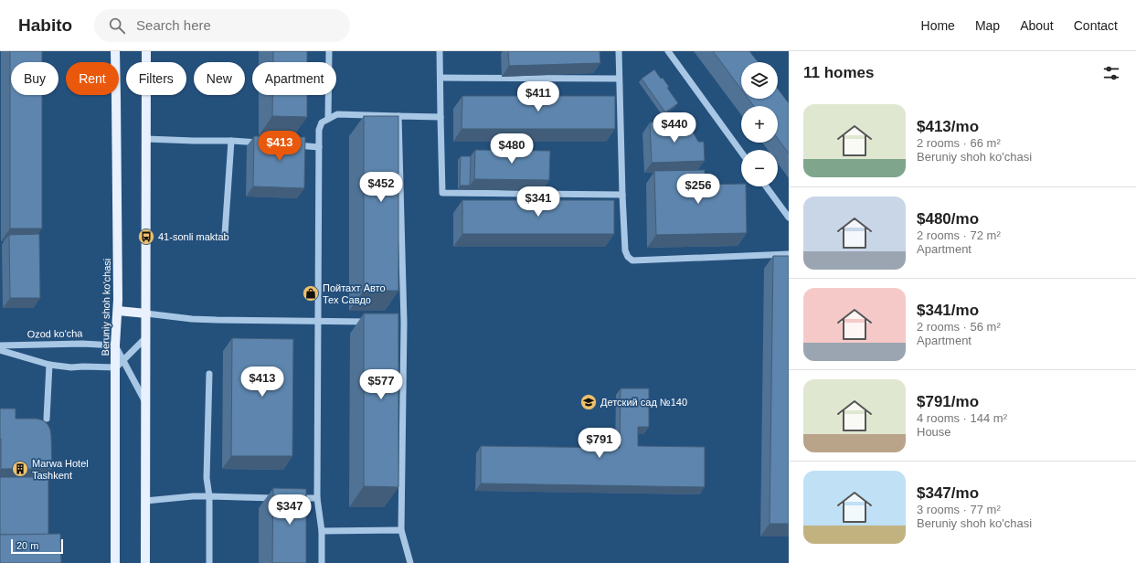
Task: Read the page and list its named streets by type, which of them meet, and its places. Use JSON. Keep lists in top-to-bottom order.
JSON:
{
  "streets": {
    "main road": ["Beruniy shoh ko'chasi"],
    "street": ["Ozod ko'cha"]
  },
  "crossings": [
    ["Beruniy shoh ko'chasi", "Ozod ko'cha"]
  ],
  "places": {
    "bus stop": ["41-sonli maktab"],
    "shop": ["Пойтахт Авто Тех Савдо"],
    "school or university": ["Детский сад №140"],
    "building": ["Marwa Hotel Tashkent"]
  },
  "scale_bar": "20 m",
  "page": {
    "header": "Habito",
    "search": "Search here",
    "nav": [
      "Home",
      "Map",
      "About",
      "Contact"
    ],
    "heading": "11 homes",
    "map_buttons": ["+", "−"],
    "chip": [
      "Buy",
      "Rent",
      "Filters",
      "New",
      "Apartment"
    ],
    "price": [
      "$411",
      "$440",
      "$413",
      "$480",
      "$452",
      "$256",
      "$341",
      "$413",
      "$577",
      "$791",
      "$347"
    ],
    "list": [
      {
        "name": "$413/mo",
        "note": "2 rooms · 66 m² · Beruniy shoh ko'chasi"
      },
      {
        "name": "$480/mo",
        "note": "2 rooms · 72 m² · Apartment"
      },
      {
        "name": "$341/mo",
        "note": "2 rooms · 56 m² · Apartment"
      },
      {
        "name": "$791/mo",
        "note": "4 rooms · 144 m² · House"
      },
      {
        "name": "$347/mo",
        "note": "3 rooms · 77 m² · Beruniy shoh ko'chasi"
      }
    ],
    "scale": "20 m"
  }
}
